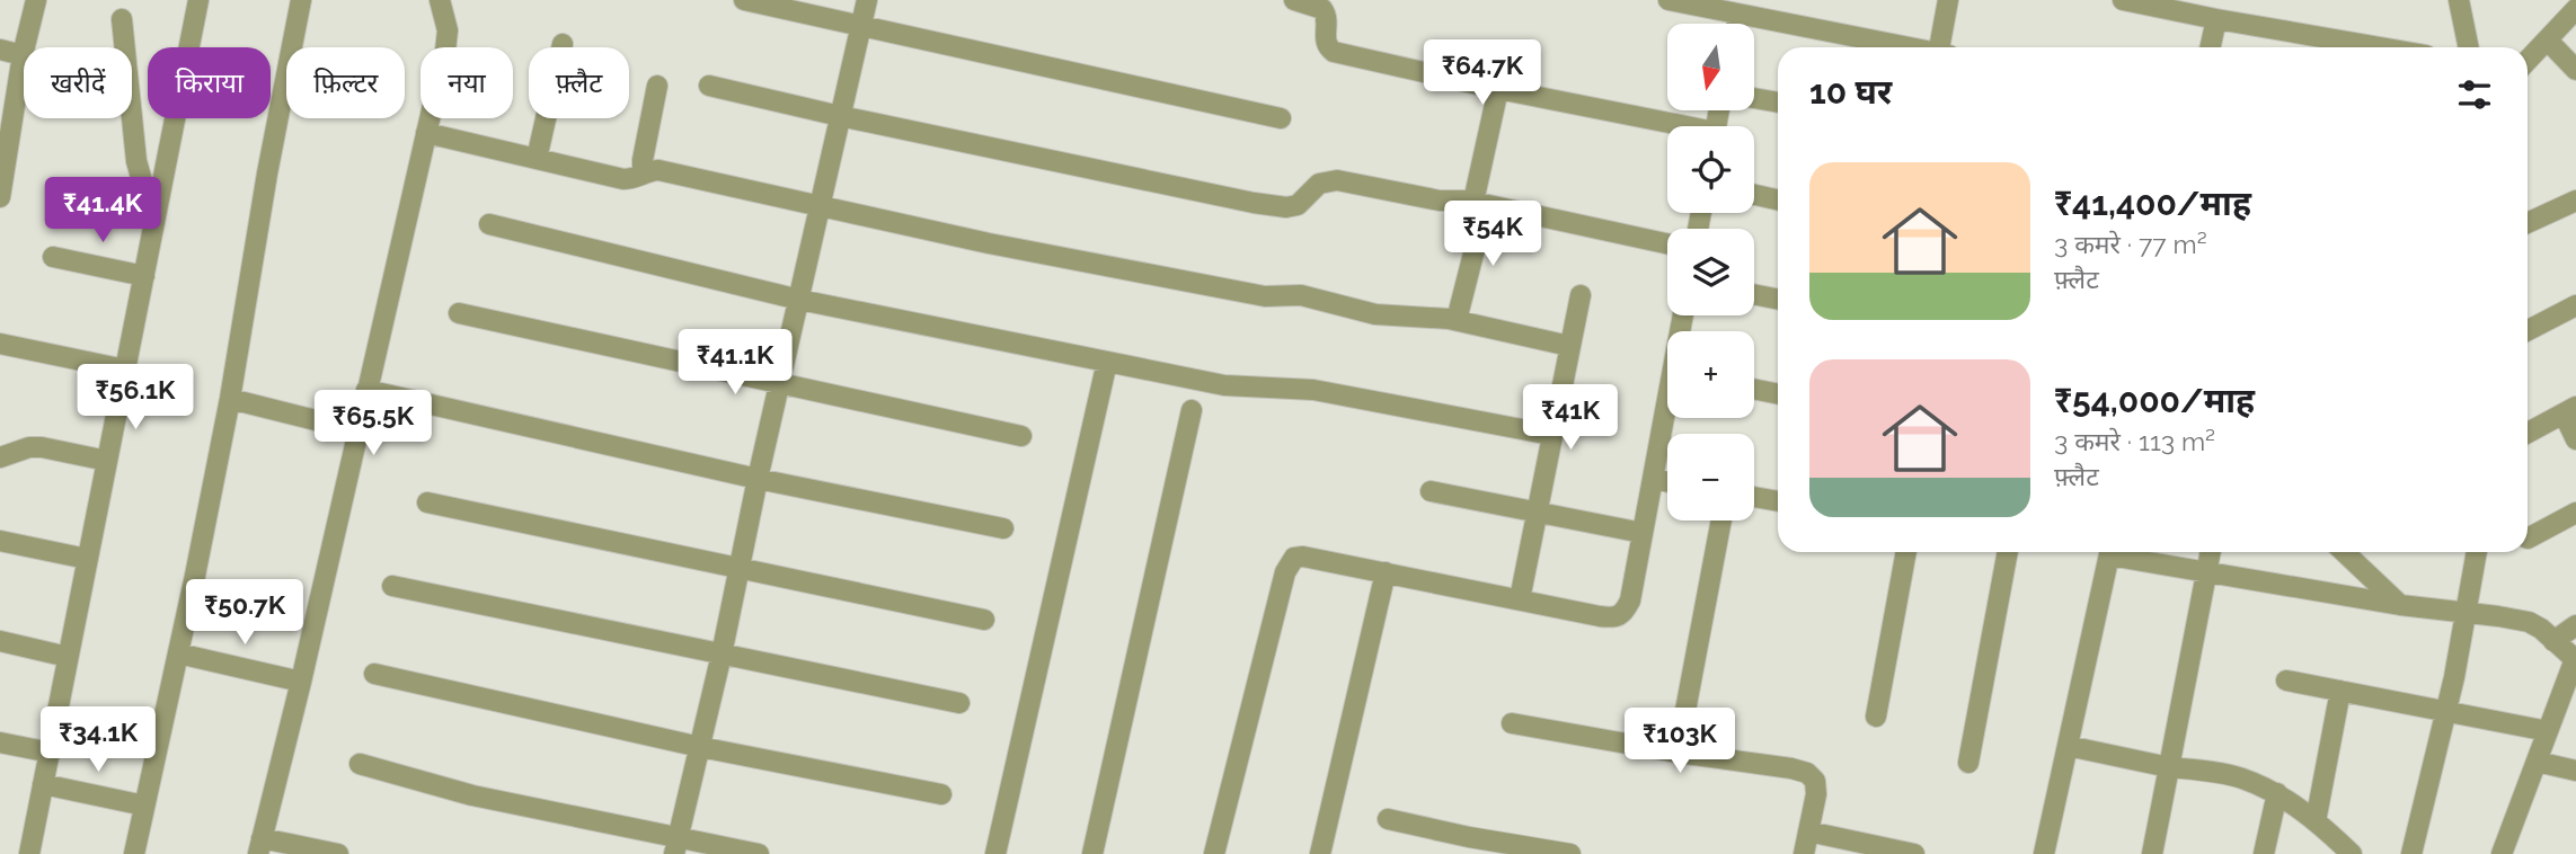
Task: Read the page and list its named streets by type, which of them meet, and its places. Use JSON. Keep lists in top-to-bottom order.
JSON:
{
  "north": "bottom",
  "page": {
    "map_buttons": ["+", "−"],
    "price": [
      "₹64.7K",
      "₹41.4K",
      "₹54K",
      "₹41.1K",
      "₹56.1K",
      "₹41K",
      "₹65.5K",
      "₹50.7K",
      "₹34.1K",
      "₹103K"
    ],
    "chip": [
      "खरीदें",
      "किराया",
      "फ़िल्टर",
      "नया",
      "फ़्लैट"
    ],
    "heading": "10 घर",
    "list": [
      {
        "name": "₹41,400/माह",
        "note": "3 कमरे · 77 m² · फ़्लैट"
      },
      {
        "name": "₹54,000/माह",
        "note": "3 कमरे · 113 m² · फ़्लैट"
      }
    ]
  }
}
